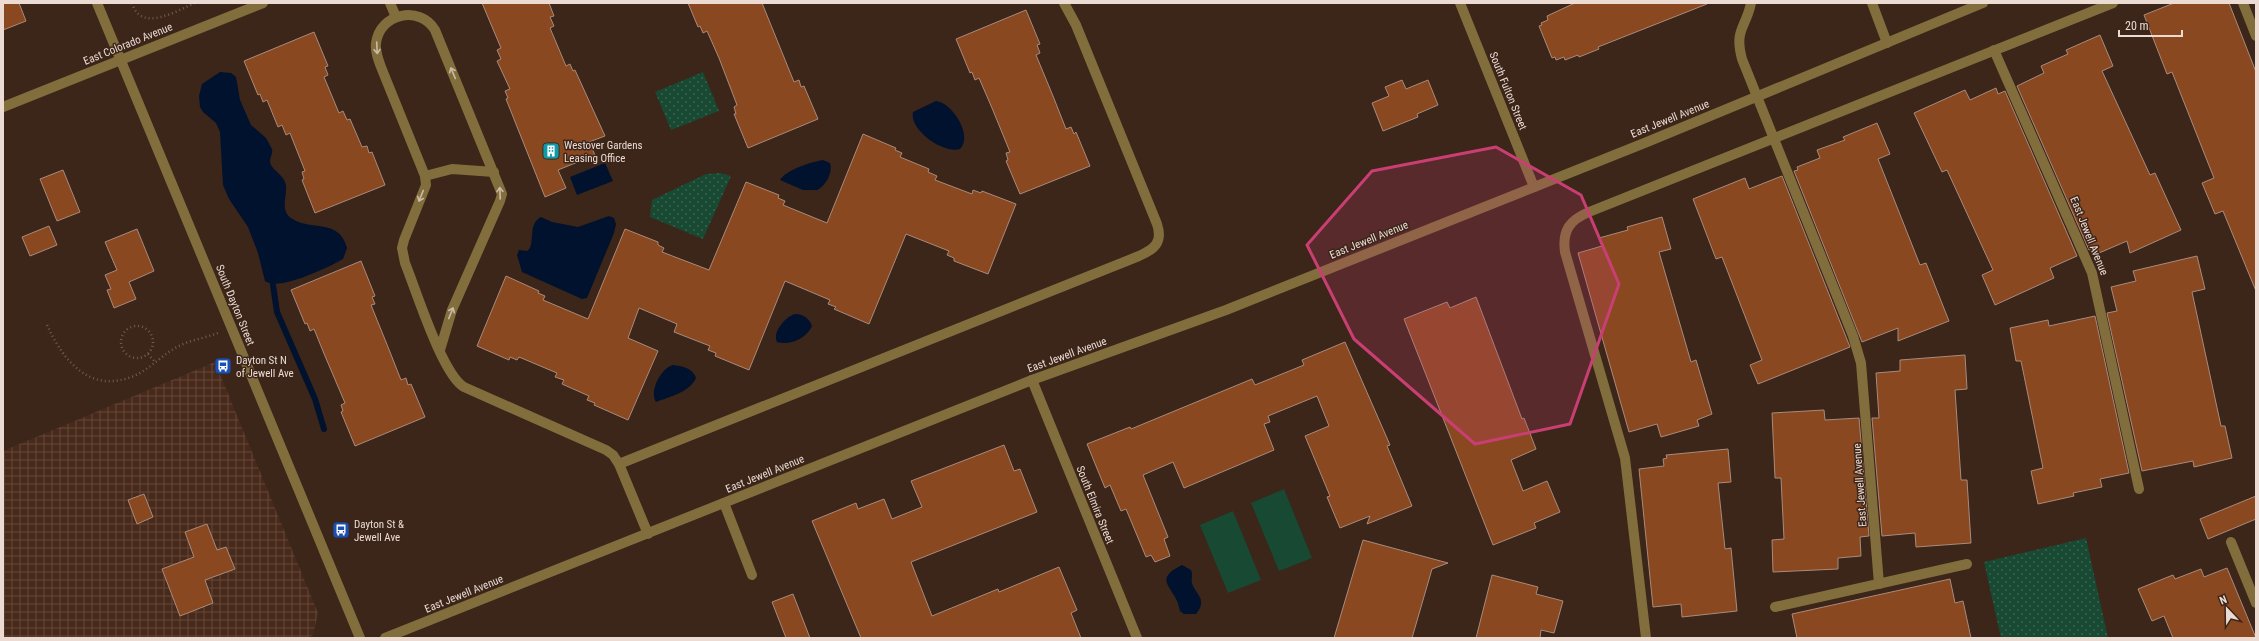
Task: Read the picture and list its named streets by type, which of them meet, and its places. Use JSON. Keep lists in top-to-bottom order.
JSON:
{
  "streets": {
    "street": [
      "East Colorado Avenue",
      "South Fulton Street",
      "East Jewell Avenue",
      "South Dayton Street",
      "South Elmira Street"
    ]
  },
  "crossings": [
    ["East Colorado Avenue", "South Dayton Street"],
    ["South Fulton Street", "East Jewell Avenue"],
    ["East Jewell Avenue", "South Elmira Street"]
  ],
  "places": {
    "building": ["Westover Gardens Leasing Office"],
    "bus stop": ["Dayton St N of Jewell Ave", "Dayton St & Jewell Ave"]
  },
  "scale_bar": "20 m",
  "north": "top"
}
